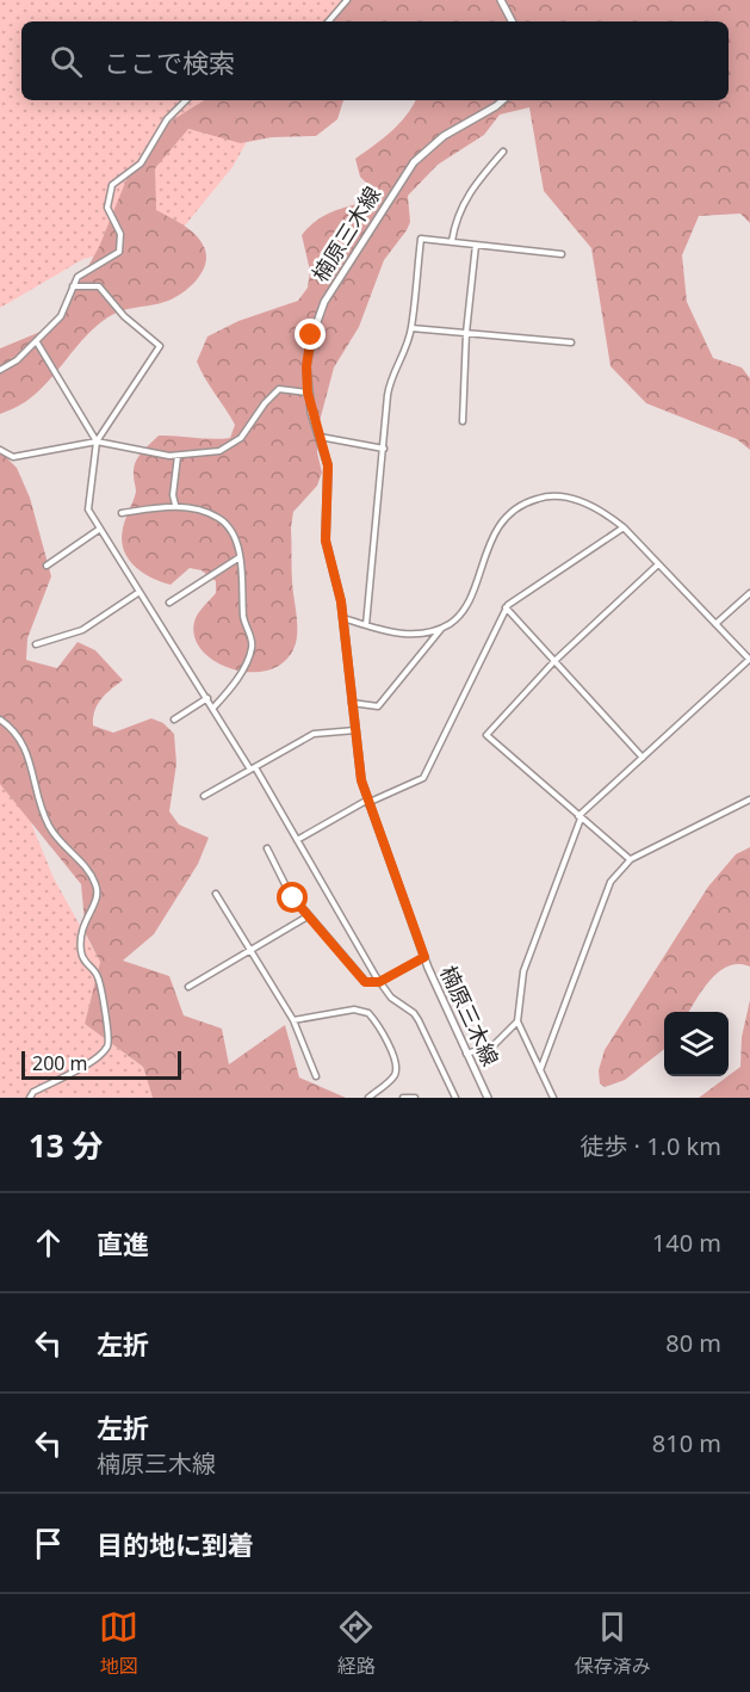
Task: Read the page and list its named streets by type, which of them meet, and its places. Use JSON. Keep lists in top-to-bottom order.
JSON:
{
  "streets": {
    "main road": ["楠原三木線"]
  },
  "scale_bar": "200 m",
  "page": {
    "search": "ここで検索",
    "scale": "200 m",
    "heading": ["13 分", "徒歩 · 1.0 km"],
    "list": [
      ["直進", "140 m"],
      ["左折", "80 m"],
      ["左折", "楠原三木線", "810 m"],
      "目的地に到着"
    ],
    "nav": ["地図", "経路", "保存済み"]
  }
}
